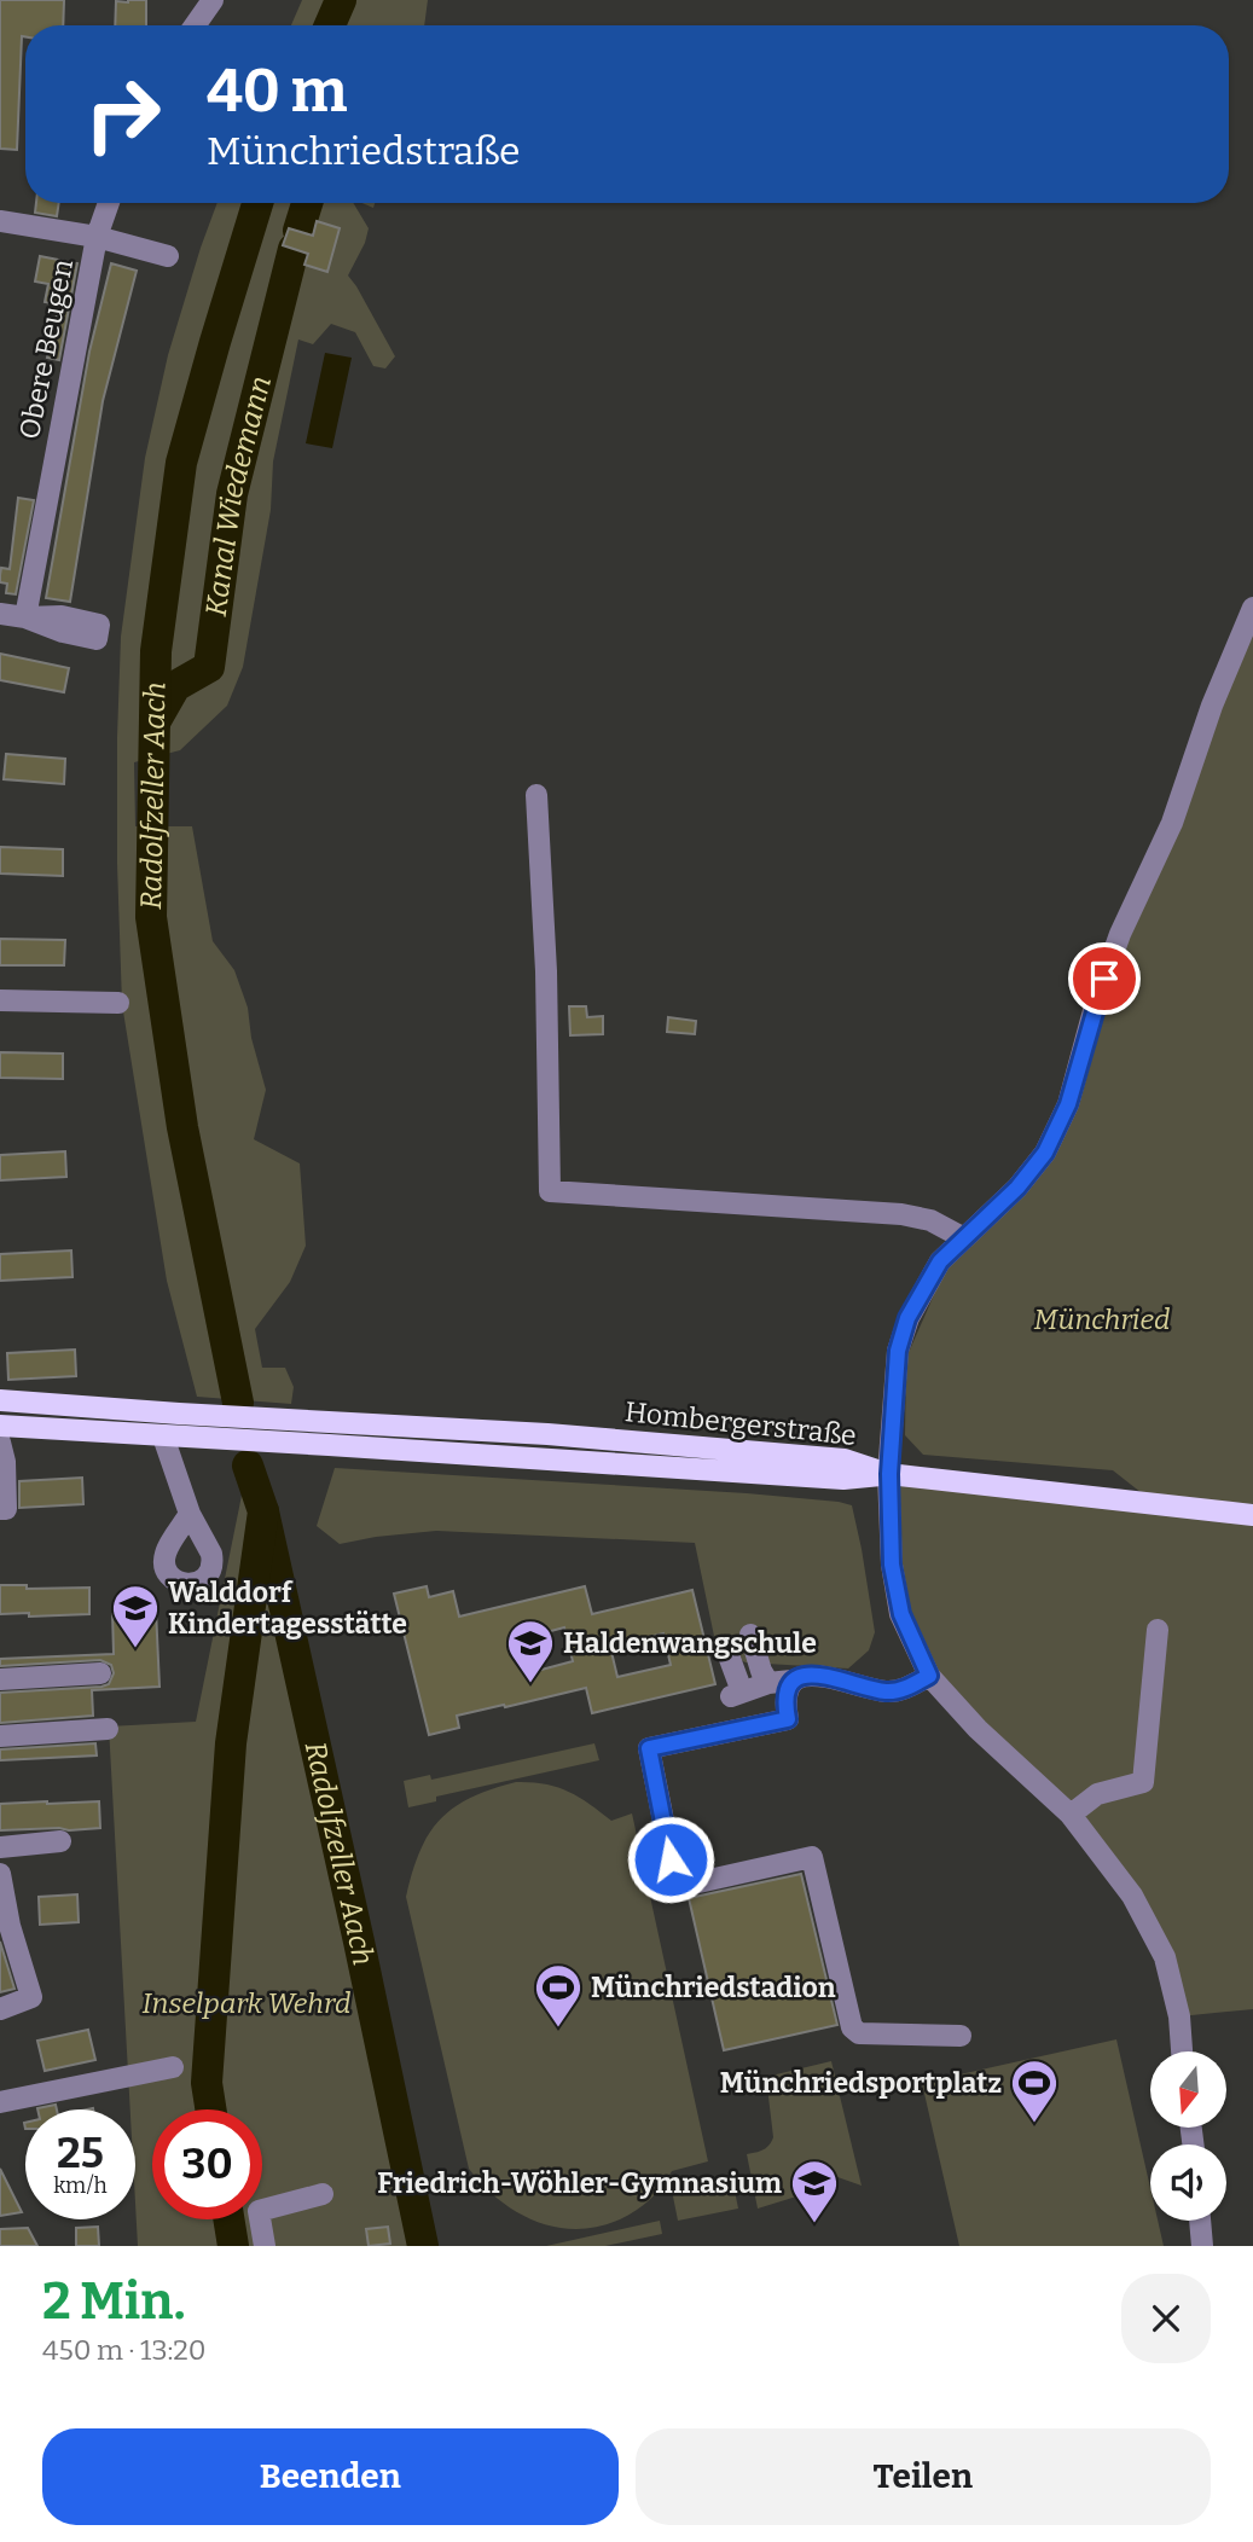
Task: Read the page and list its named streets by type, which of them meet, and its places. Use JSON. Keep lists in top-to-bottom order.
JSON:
{
  "streets": {
    "main road": ["Hombergerstraße"],
    "street": ["Obere Beugen"]
  },
  "water": ["Kanal Wiedemann", "Radolfzeller Aach"],
  "parks": ["Münchried", "Inselpark Wehrd"],
  "places": {
    "school or university": ["Walddorf Kindertagesstätte", "Haldenwangschule", "Friedrich-Wöhler-Gymnasium"],
    "sports": ["Münchriedstadion", "Münchriedsportplatz"]
  },
  "north": "bottom",
  "page": {
    "turn": ["40 m", "Münchriedstraße"],
    "speed": "25 km/h",
    "limit": "30",
    "heading": ["2 Min.", "450 m · 13:20"],
    "buttons": ["Beenden", "Teilen"]
  }
}
